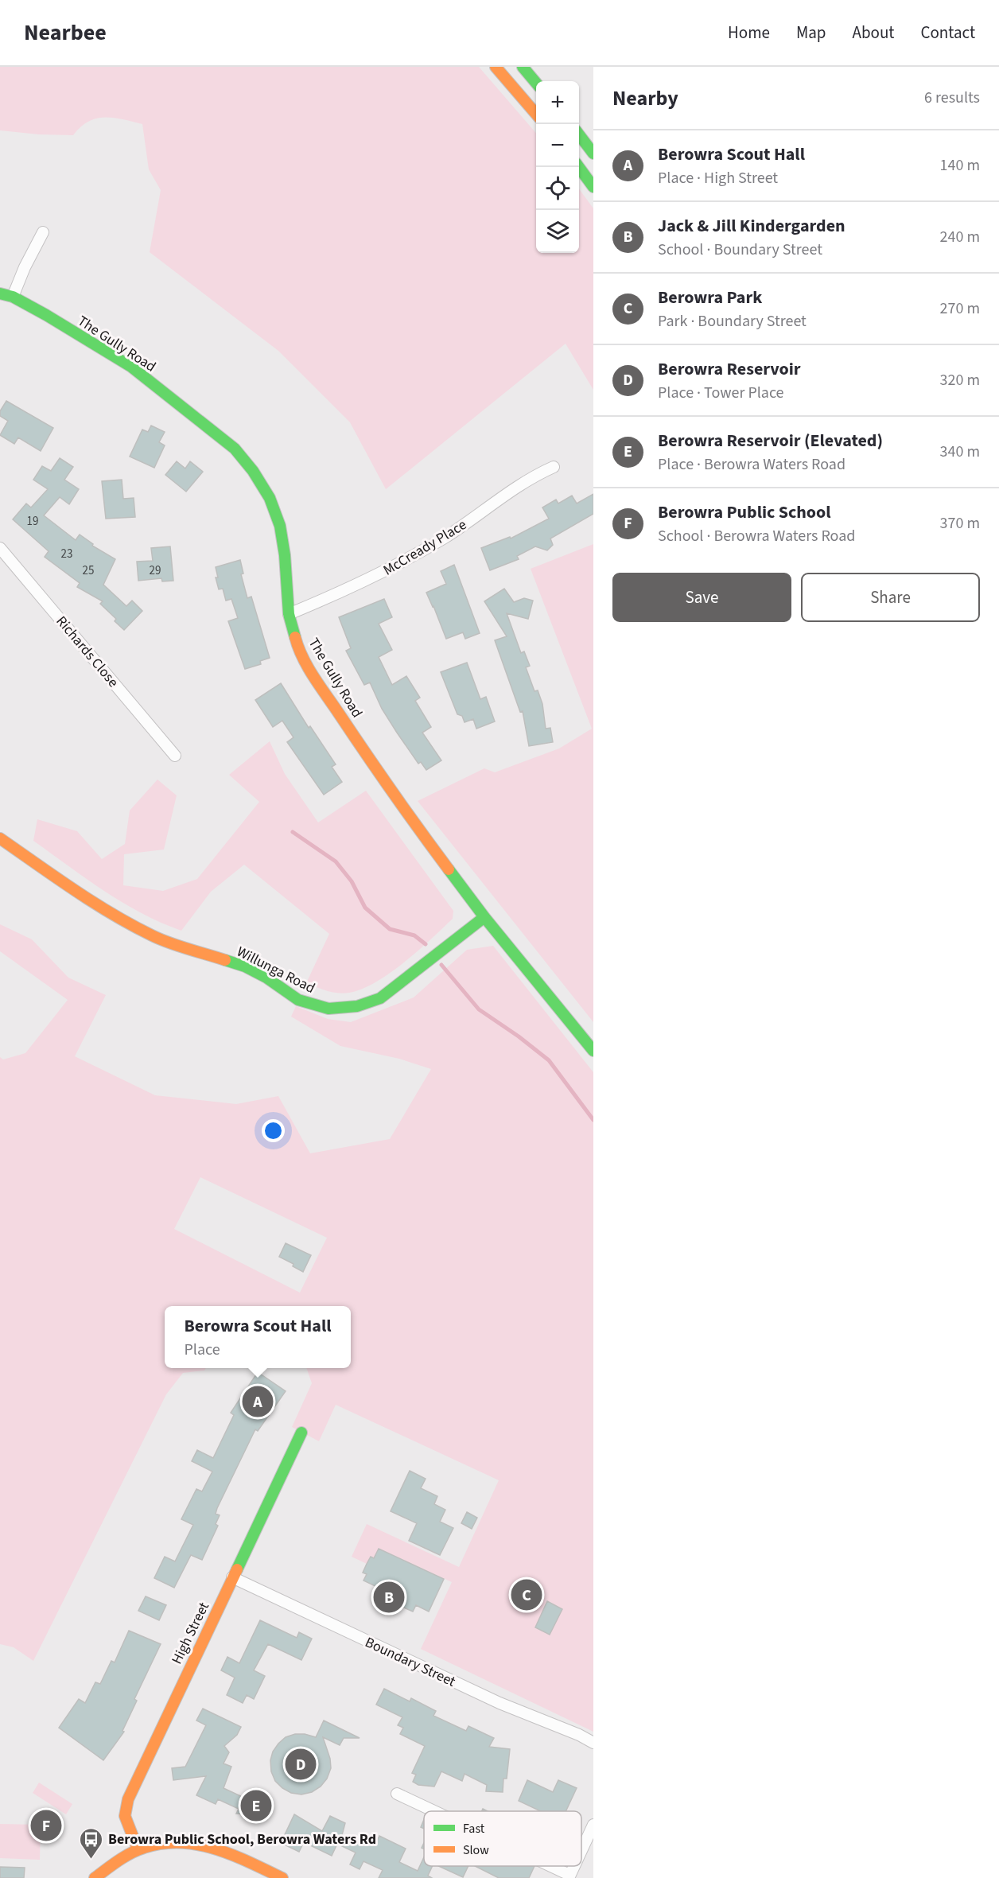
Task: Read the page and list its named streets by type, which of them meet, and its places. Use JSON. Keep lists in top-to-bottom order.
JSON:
{
  "streets": {
    "street": [
      "The Gully Road",
      "McCready Place",
      "Richards Close",
      "Willunga Road",
      "High Street",
      "Boundary Street"
    ]
  },
  "crossings": [
    ["The Gully Road", "McCready Place"],
    ["The Gully Road", "Willunga Road"],
    ["High Street", "Boundary Street"]
  ],
  "places": {
    "bus stop": ["Berowra Public School, Berowra Waters Rd"]
  },
  "house_numbers": [
    "19",
    "23",
    "25",
    "29"
  ],
  "legend": ["Fast", "Slow"],
  "page": {
    "header": "Nearbee",
    "nav": [
      "Home",
      "Map",
      "About",
      "Contact"
    ],
    "heading": ["Nearby", "6 results"],
    "map_buttons": ["+", "−"],
    "list": [
      {
        "mark": "A",
        "name": "Berowra Scout Hall",
        "note": "Place · High Street",
        "value": "140 m"
      },
      {
        "mark": "B",
        "name": "Jack & Jill Kindergarden",
        "note": "School · Boundary Street",
        "value": "240 m"
      },
      {
        "mark": "C",
        "name": "Berowra Park",
        "note": "Park · Boundary Street",
        "value": "270 m"
      },
      {
        "mark": "D",
        "name": "Berowra Reservoir",
        "note": "Place · Tower Place",
        "value": "320 m"
      },
      {
        "mark": "E",
        "name": "Berowra Reservoir (Elevated)",
        "note": "Place · Berowra Waters Road",
        "value": "340 m"
      },
      {
        "mark": "F",
        "name": "Berowra Public School",
        "note": "School · Berowra Waters Road",
        "value": "370 m"
      }
    ],
    "buttons": ["Save", "Share"],
    "popup": ["Berowra Scout Hall", "Place"],
    "pins": [
      "A",
      "C",
      "B",
      "D",
      "E",
      "F"
    ]
  }
}
